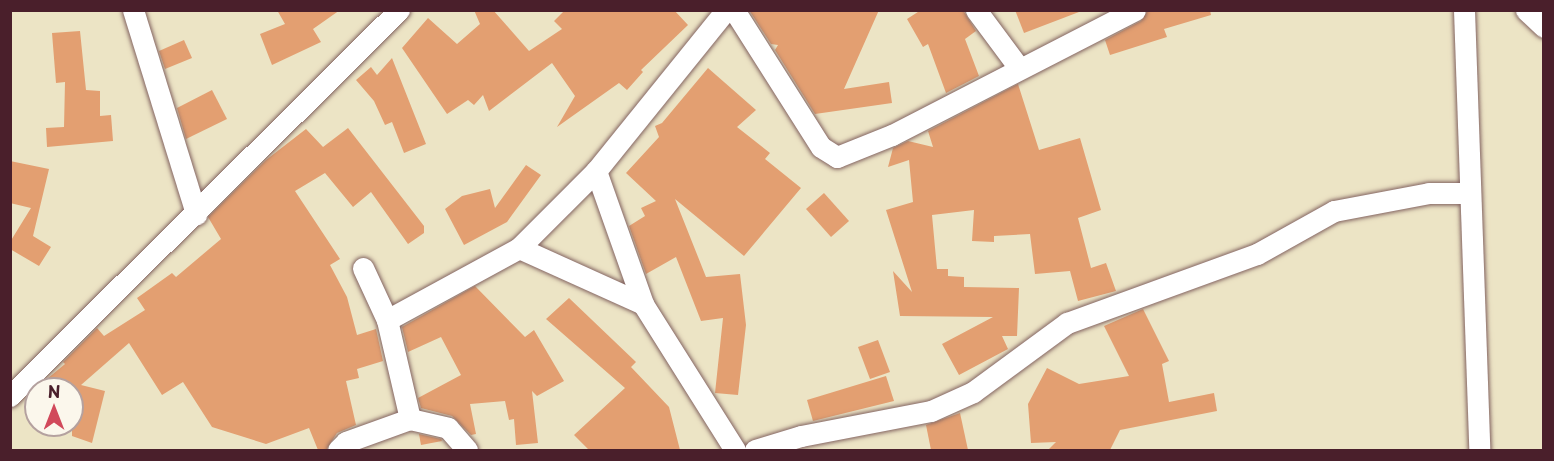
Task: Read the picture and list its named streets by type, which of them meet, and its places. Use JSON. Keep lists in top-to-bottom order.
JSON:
{
  "north": "top"
}
